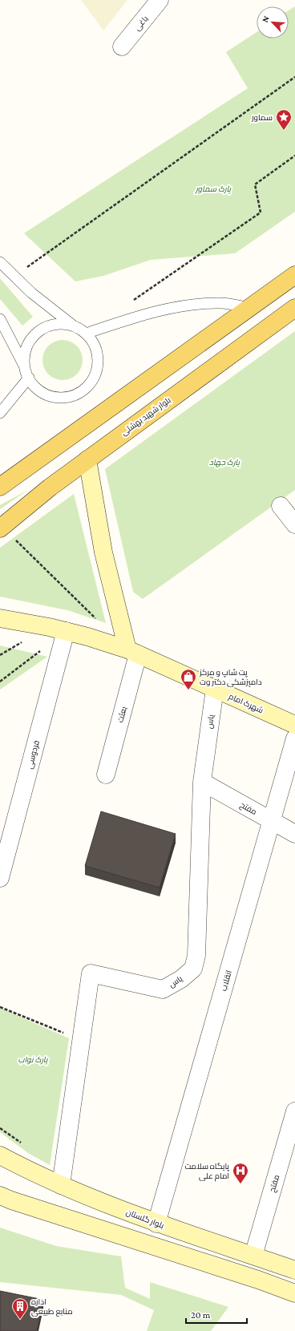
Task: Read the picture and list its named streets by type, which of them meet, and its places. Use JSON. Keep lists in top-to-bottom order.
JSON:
{
  "streets": {
    "main road": ["بلوار شهید بهشتی", "شهرک امام", "بلوار گلستان"],
    "street": [
      "باغی",
      "بعثت",
      "یاس",
      "فردوسی",
      "مفتح",
      "انقلاب"
    ]
  },
  "crossings": [
    ["شهرک امام", "بعثت"],
    ["شهرک امام", "یاس"],
    ["شهرک امام", "فردوسی"],
    ["یاس", "مفتح"],
    ["یاس", "بلوار گلستان"],
    ["مفتح", "انقلاب"],
    ["مفتح", "بلوار گلستان"],
    ["انقلاب", "بلوار گلستان"]
  ],
  "parks": ["پارک سماور", "پارک جهاد", "پارک نواب"],
  "places": {
    "place": ["سماور"],
    "shop": ["پت شاپ و مرکز دامپزشکی دکتر وت"],
    "hospital": ["پایگاه سلامت امام علی"],
    "building": ["اداره منابع طبیعی"]
  },
  "scale_bar": "20 m",
  "north": "top left"
}
